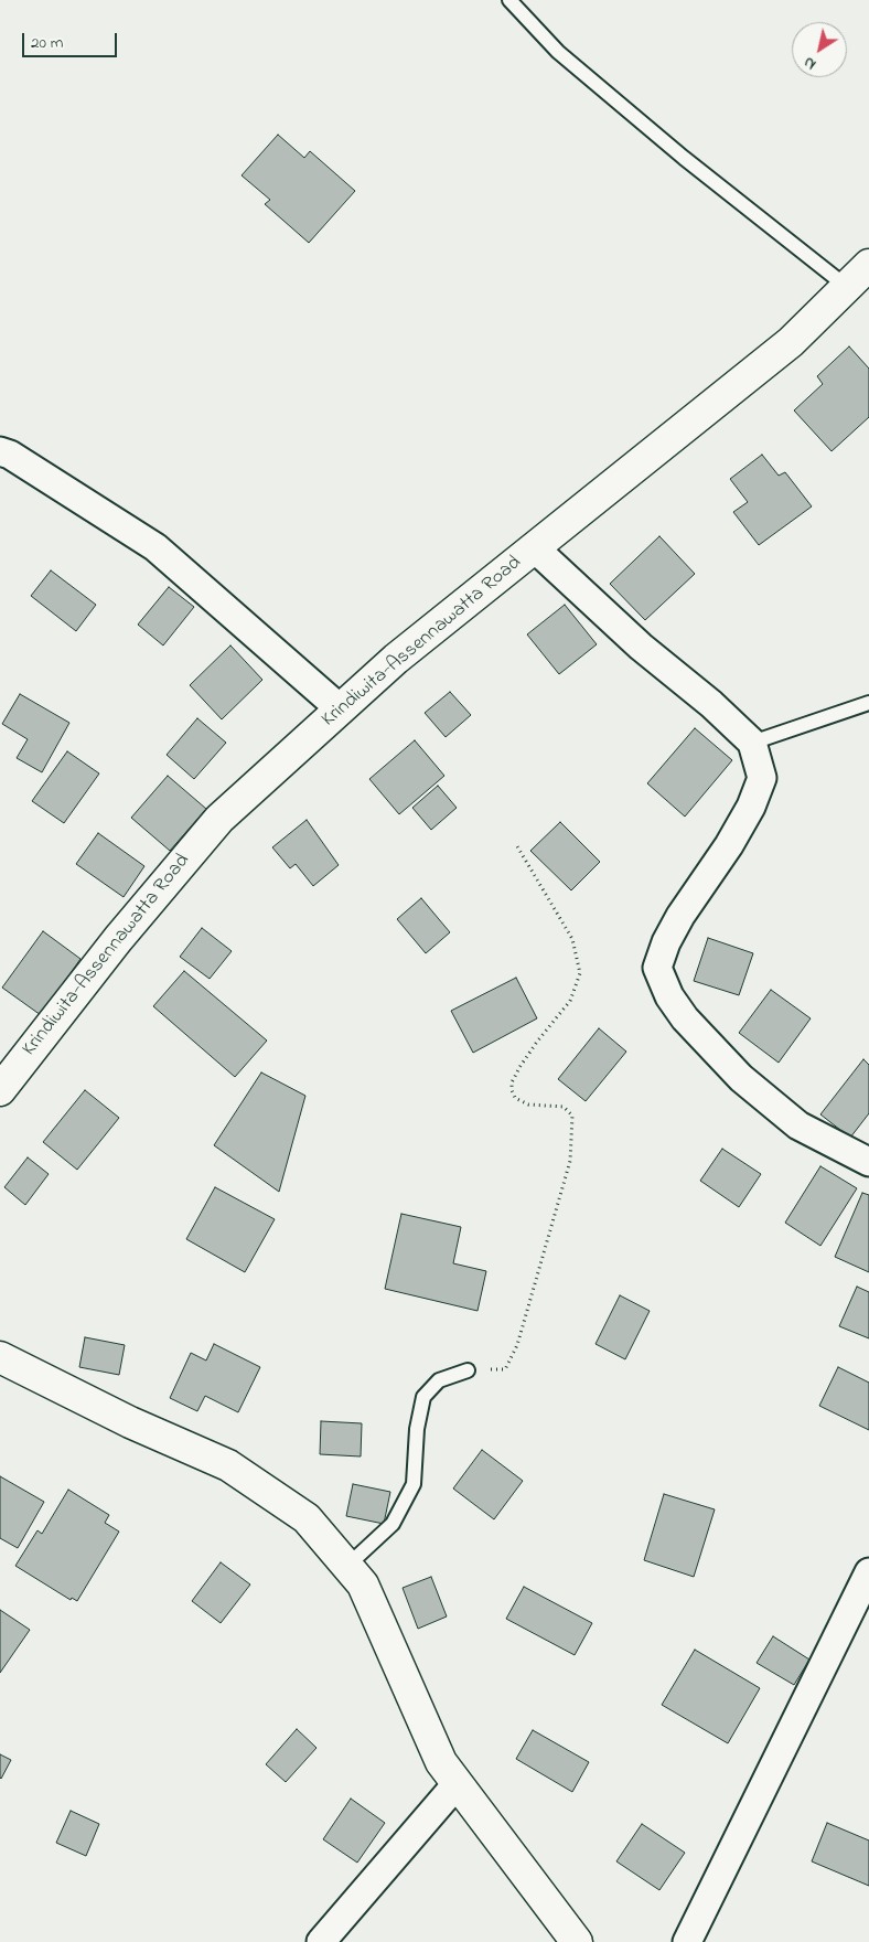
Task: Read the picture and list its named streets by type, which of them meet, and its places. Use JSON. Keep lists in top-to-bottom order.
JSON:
{
  "streets": {
    "main road": ["Krindiwita-Assennawatta Road"]
  },
  "scale_bar": "20 m",
  "north": "bottom left"
}
